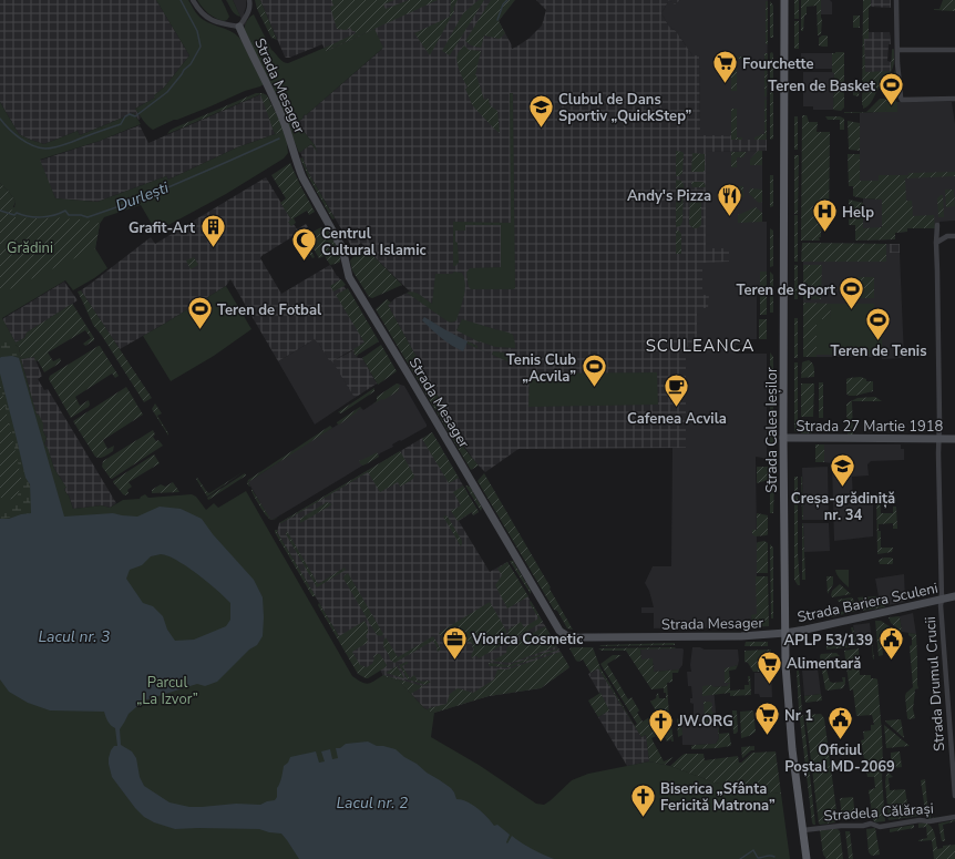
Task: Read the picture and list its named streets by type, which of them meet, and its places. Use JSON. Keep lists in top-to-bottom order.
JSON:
{
  "streets": {
    "main road": ["Strada Calea Ieșilor"],
    "street": [
      "Strada Mesager",
      "Strada 27 Martie 1918",
      "Strada Bariera Sculeni",
      "Strada Drumul Crucii",
      "Stradela Călărași"
    ]
  },
  "crossings": [
    ["Strada Mesager", "Strada Calea Ieșilor"],
    ["Strada Mesager", "Strada Bariera Sculeni"],
    ["Strada 27 Martie 1918", "Strada Calea Ieșilor"],
    ["Strada 27 Martie 1918", "Strada Drumul Crucii"],
    ["Strada Calea Ieșilor", "Strada Bariera Sculeni"],
    ["Strada Calea Ieșilor", "Stradela Călărași"],
    ["Strada Bariera Sculeni", "Strada Drumul Crucii"]
  ],
  "districts": ["SCULEANCA"],
  "water": ["Durlești", "Lacul nr. 3", "Lacul nr. 2"],
  "parks": ["Grădini", "Parcul „La Izvor”"],
  "places": {
    "supermarket": ["Fourchette", "Alimentară", "Nr 1"],
    "sports": [
      "Teren de Basket",
      "Teren de Sport",
      "Teren de Fotbal",
      "Teren de Tenis",
      "Tenis Club „Acvila”"
    ],
    "school or university": ["Clubul de Dans Sportiv „QuickStep”", "Creșa-grădiniță nr. 34"],
    "restaurant": ["Andy's Pizza"],
    "hospital": ["Help"],
    "building": ["Grafit-Art"],
    "mosque": ["Centrul Cultural Islamic"],
    "cafe": ["Cafenea Acvila"],
    "office": ["Viorica Cosmetic"],
    "public building": ["APLP 53/139", "Oficiul Poștal MD-2069"],
    "church": ["JW.ORG", "Biserica „Sfânta Fericită Matrona”"]
  }
}
